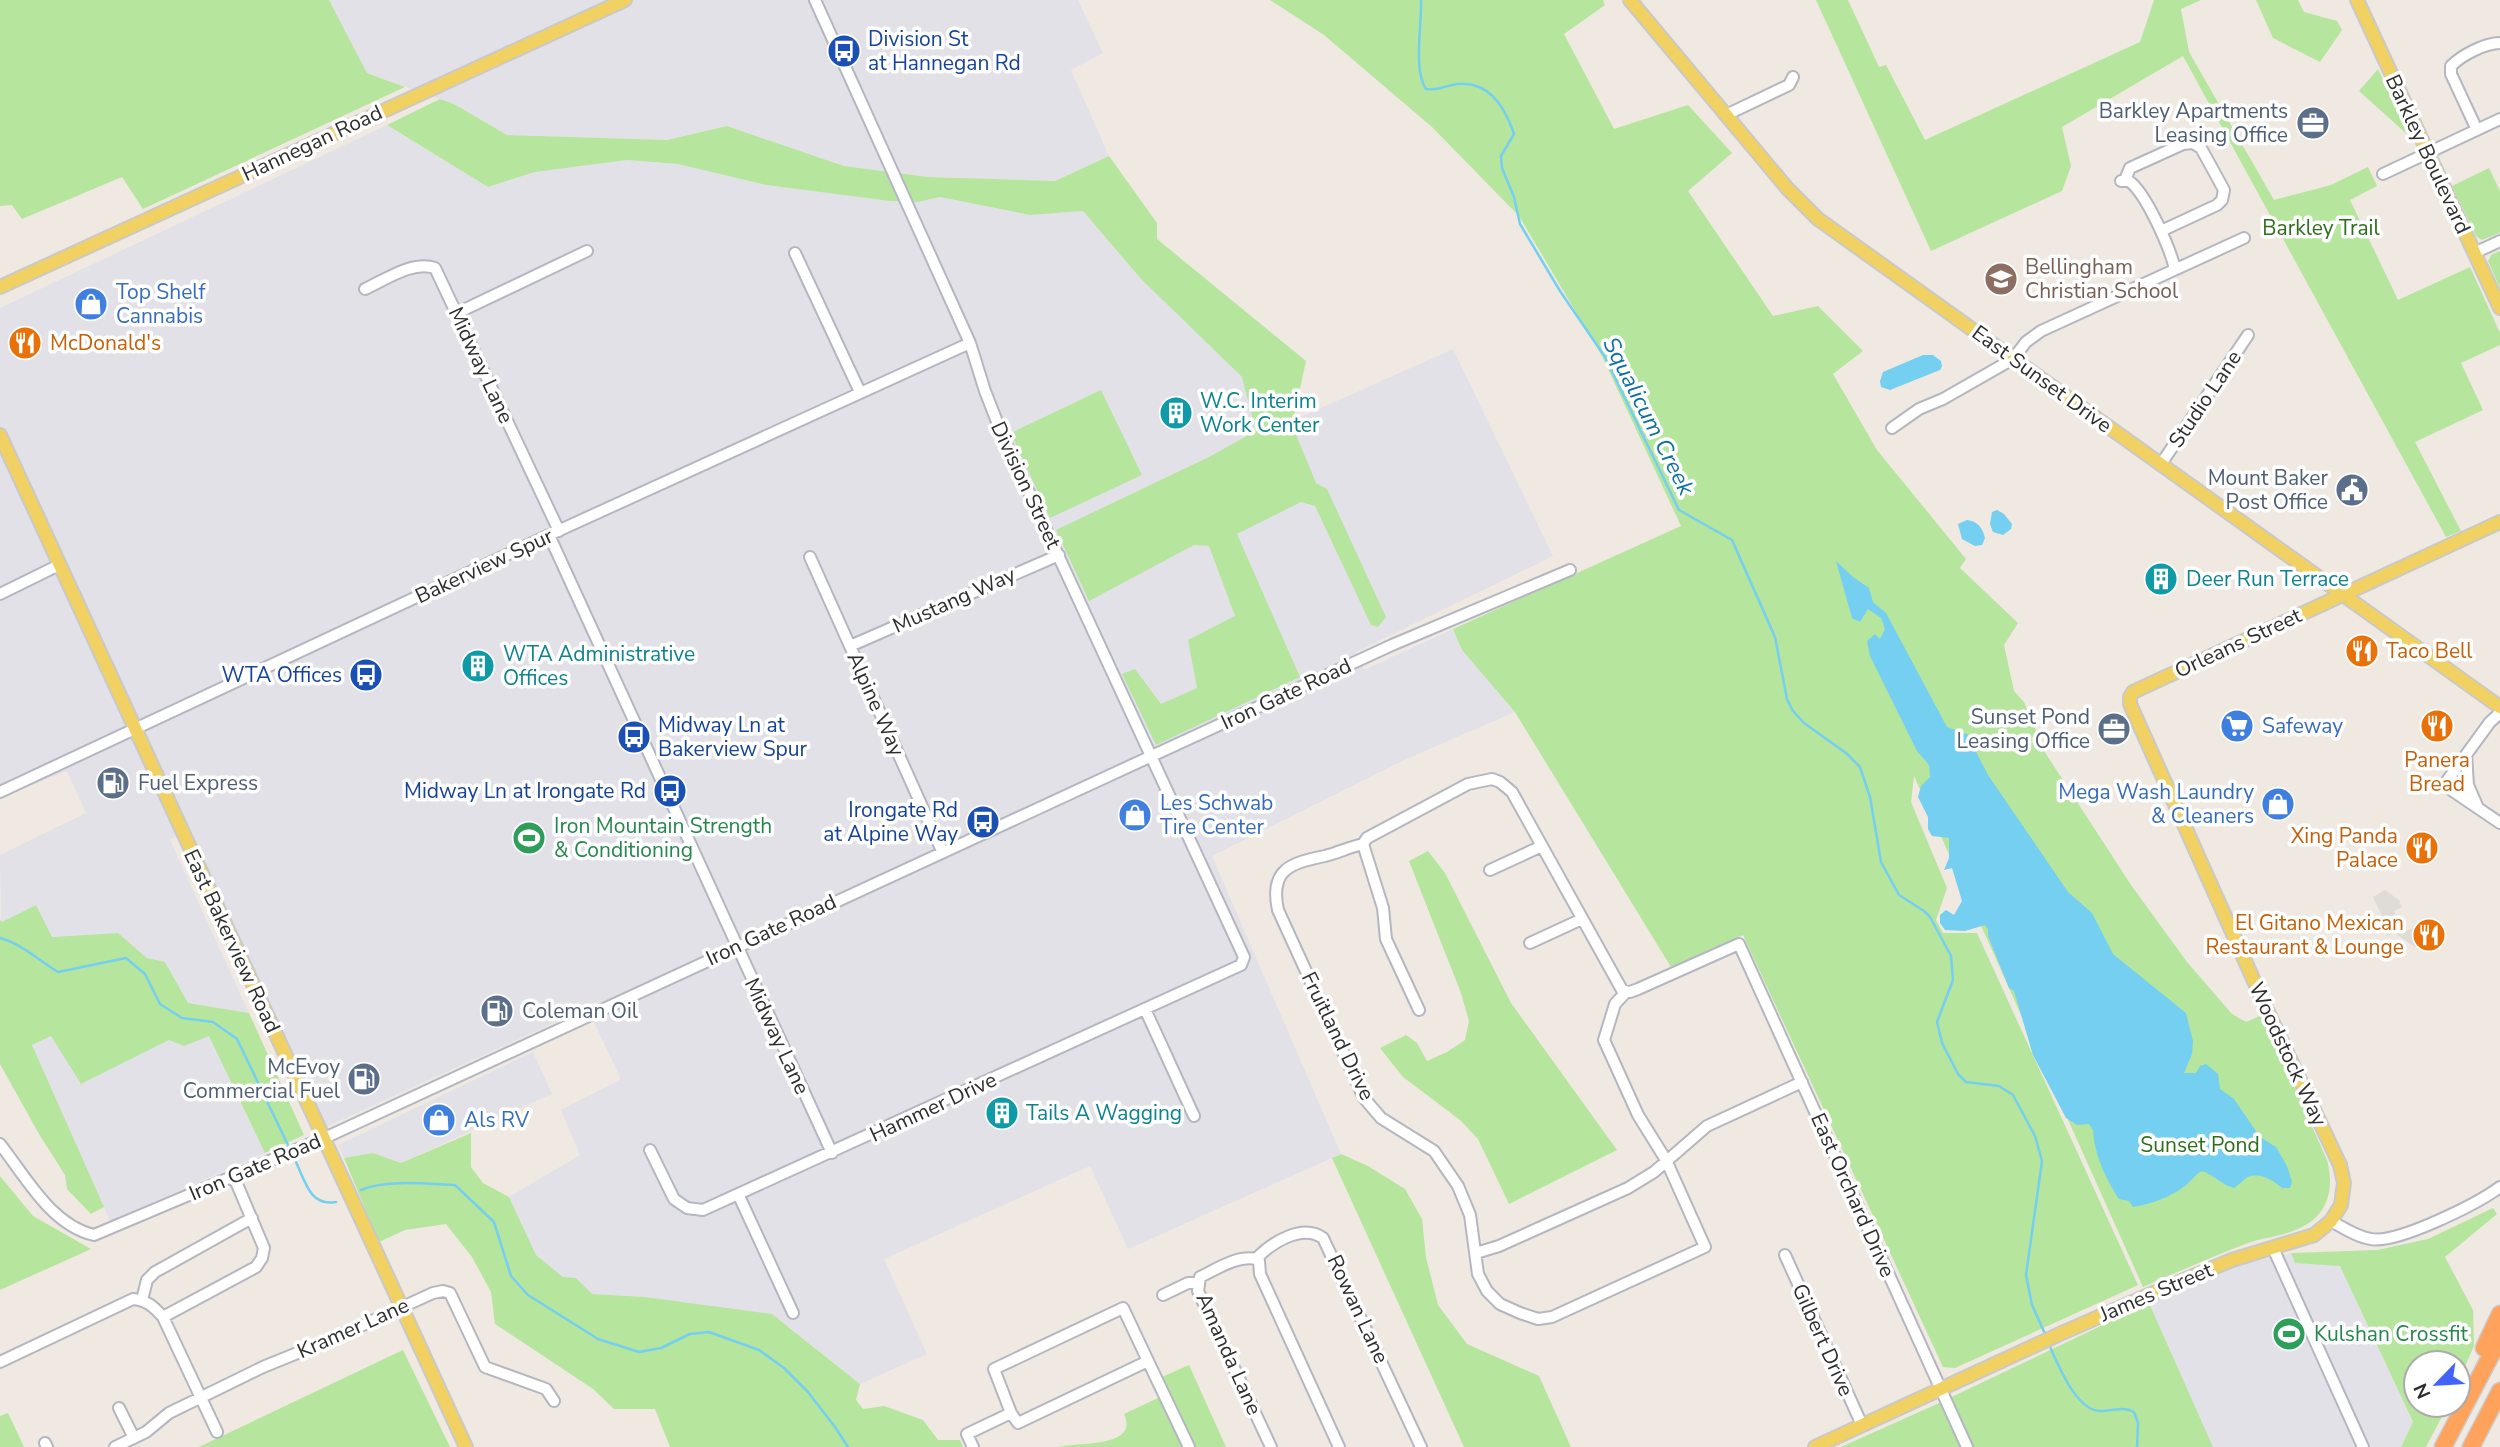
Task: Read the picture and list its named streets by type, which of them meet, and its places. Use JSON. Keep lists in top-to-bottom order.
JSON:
{
  "streets": {
    "main road": [
      "Hannegan Road",
      "Barkley Boulevard",
      "East Sunset Drive",
      "Orleans Street",
      "East Bakerview Road",
      "Woodstock Way",
      "James Street"
    ],
    "street": [
      "Midway Lane",
      "Studio Lane",
      "Division Street",
      "Bakerview Spur",
      "Mustang Way",
      "Iron Gate Road",
      "Alpine Way",
      "Fruitland Drive",
      "Hammer Drive",
      "East Orchard Drive",
      "Rowan Lane",
      "Kramer Lane",
      "Gilbert Drive",
      "Amanda Lane"
    ]
  },
  "crossings": [
    ["Midway Lane", "Bakerview Spur"],
    ["Midway Lane", "Iron Gate Road"],
    ["Midway Lane", "Hammer Drive"],
    ["East Sunset Drive", "Studio Lane"],
    ["East Sunset Drive", "Orleans Street"],
    ["Division Street", "Bakerview Spur"],
    ["Division Street", "Mustang Way"],
    ["Division Street", "Iron Gate Road"],
    ["Division Street", "Hammer Drive"],
    ["Bakerview Spur", "East Bakerview Road"],
    ["Mustang Way", "Alpine Way"],
    ["Orleans Street", "Woodstock Way"],
    ["Iron Gate Road", "Alpine Way"],
    ["Iron Gate Road", "East Bakerview Road"],
    ["East Bakerview Road", "Kramer Lane"],
    ["Fruitland Drive", "East Orchard Drive"],
    ["Woodstock Way", "James Street"],
    ["East Orchard Drive", "James Street"],
    ["James Street", "Gilbert Drive"],
    ["Rowan Lane", "Amanda Lane"]
  ],
  "water": ["Squalicum Creek"],
  "parks": ["Barkley Trail", "Sunset Pond"],
  "places": {
    "bus stop": [
      "Division St at Hannegan Rd",
      "WTA Offices",
      "Midway Ln at Bakerview Spur",
      "Midway Ln at Irongate Rd",
      "Irongate Rd at Alpine Way"
    ],
    "office": ["Barkley Apartments Leasing Office", "Sunset Pond Leasing Office"],
    "school or university": ["Bellingham Christian School"],
    "shop": [
      "Top Shelf Cannabis",
      "Mega Wash Laundry & Cleaners",
      "Les Schwab Tire Center",
      "Als RV"
    ],
    "restaurant": [
      "McDonald's",
      "Taco Bell",
      "Panera Bread",
      "Xing Panda Palace",
      "El Gitano Mexican Restaurant & Lounge"
    ],
    "building": [
      "W.C. Interim Work Center",
      "Deer Run Terrace",
      "WTA Administrative Offices",
      "Tails A Wagging"
    ],
    "public building": ["Mount Baker Post Office"],
    "supermarket": ["Safeway"],
    "fuel station": ["Fuel Express", "Coleman Oil", "McEvoy Commercial Fuel"],
    "sports": ["Iron Mountain Strength & Conditioning", "Kulshan Crossfit"]
  },
  "north": "bottom left"
}
